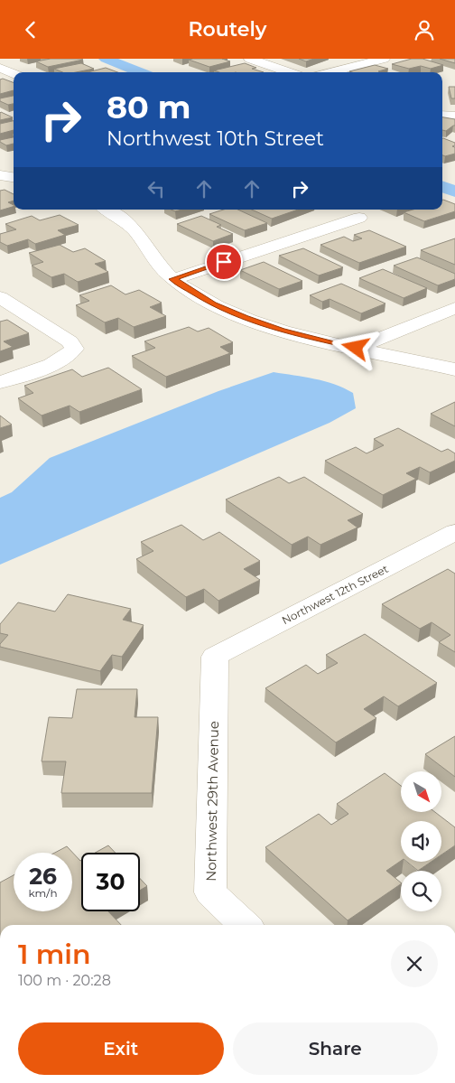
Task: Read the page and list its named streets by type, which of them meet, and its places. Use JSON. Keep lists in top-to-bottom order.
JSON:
{
  "streets": {
    "street": ["Northwest 12th Street", "Northwest 29th Avenue"]
  },
  "crossings": [
    ["Northwest 12th Street", "Northwest 29th Avenue"]
  ],
  "north": "bottom right",
  "page": {
    "header": "Routely",
    "turn": ["80 m", "Northwest 10th Street"],
    "speed": "26 km/h",
    "limit": "30",
    "heading": ["1 min", "100 m · 20:28"],
    "buttons": ["Exit", "Share"]
  }
}
